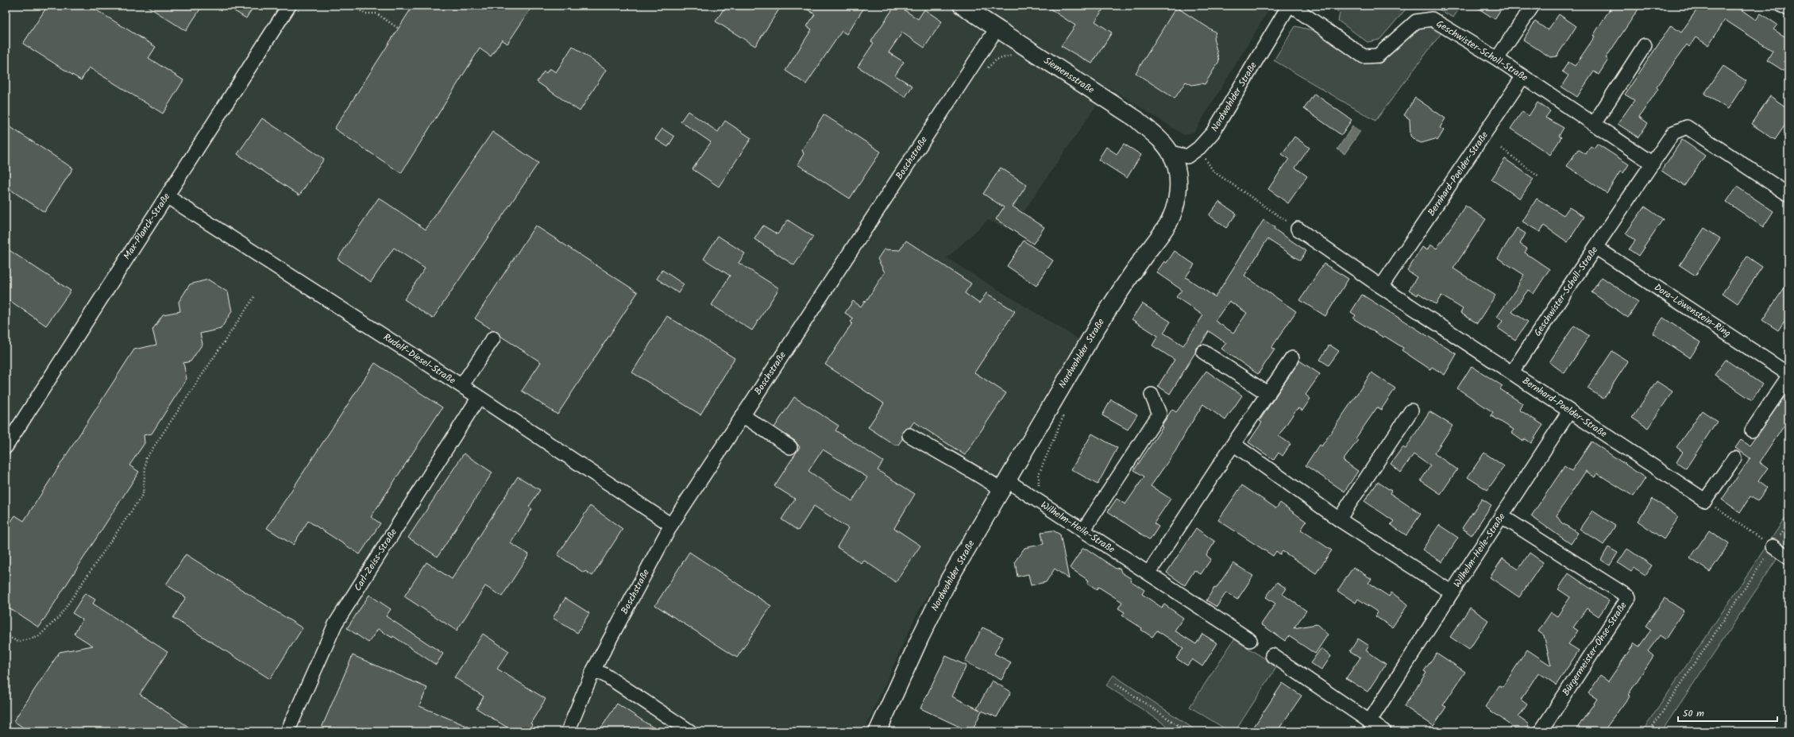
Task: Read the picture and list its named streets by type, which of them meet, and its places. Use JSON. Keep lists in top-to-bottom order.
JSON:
{
  "streets": {
    "main road": ["Siemensstraße", "Nordwohlder Straße"],
    "street": [
      "Geschwister-Scholl-Straße",
      "Boschstraße",
      "Bernhard-Poelder-Straße",
      "Max-Planck-Straße",
      "Dora-Löwenstein-Ring",
      "Rudolf-Diesel-Straße",
      "Wilhelm-Heile-Straße",
      "Carl-Zeiss-Straße",
      "Bürgermeister-Ohse-Straße"
    ]
  },
  "crossings": [
    ["Geschwister-Scholl-Straße", "Nordwohlder Straße"],
    ["Geschwister-Scholl-Straße", "Bernhard-Poelder-Straße"],
    ["Geschwister-Scholl-Straße", "Dora-Löwenstein-Ring"],
    ["Siemensstraße", "Nordwohlder Straße"],
    ["Siemensstraße", "Boschstraße"],
    ["Nordwohlder Straße", "Wilhelm-Heile-Straße"],
    ["Boschstraße", "Rudolf-Diesel-Straße"],
    ["Bernhard-Poelder-Straße", "Wilhelm-Heile-Straße"],
    ["Max-Planck-Straße", "Rudolf-Diesel-Straße"],
    ["Rudolf-Diesel-Straße", "Carl-Zeiss-Straße"],
    ["Wilhelm-Heile-Straße", "Bürgermeister-Ohse-Straße"]
  ],
  "scale_bar": "50 m"
}
